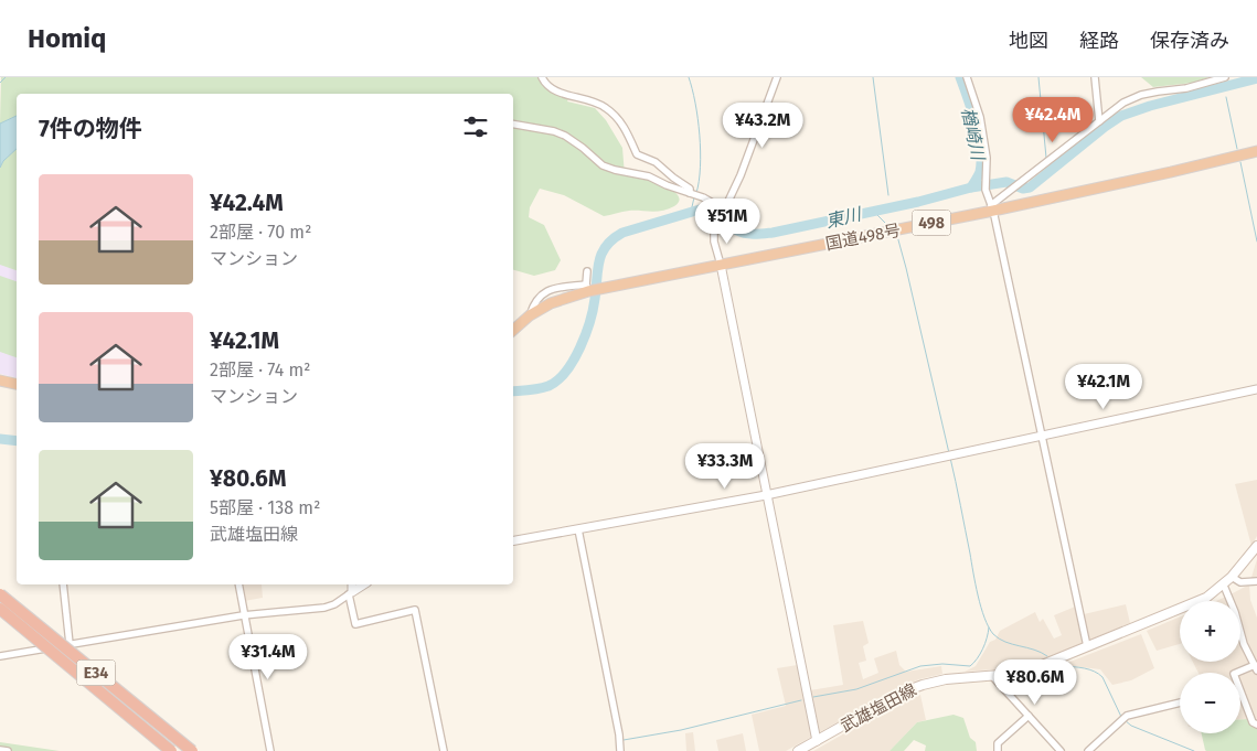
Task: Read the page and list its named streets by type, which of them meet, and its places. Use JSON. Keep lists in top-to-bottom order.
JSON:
{
  "streets": {
    "highway": ["498", "国道498号", "E34"],
    "main road": ["武雄塩田線"]
  },
  "water": ["楢崎川", "東川"],
  "page": {
    "header": "Homiq",
    "nav": ["地図", "経路", "保存済み"],
    "heading": "7件の物件",
    "price": [
      "¥42.4M",
      "¥43.2M",
      "¥51M",
      "¥42.1M",
      "¥33.3M",
      "¥31.4M",
      "¥80.6M"
    ],
    "list": [
      {
        "name": "¥42.4M",
        "note": "2部屋 · 70 m² · マンション"
      },
      {
        "name": "¥42.1M",
        "note": "2部屋 · 74 m² · マンション"
      },
      {
        "name": "¥80.6M",
        "note": "5部屋 · 138 m² · 武雄塩田線"
      }
    ],
    "map_buttons": ["+", "−"]
  }
}
